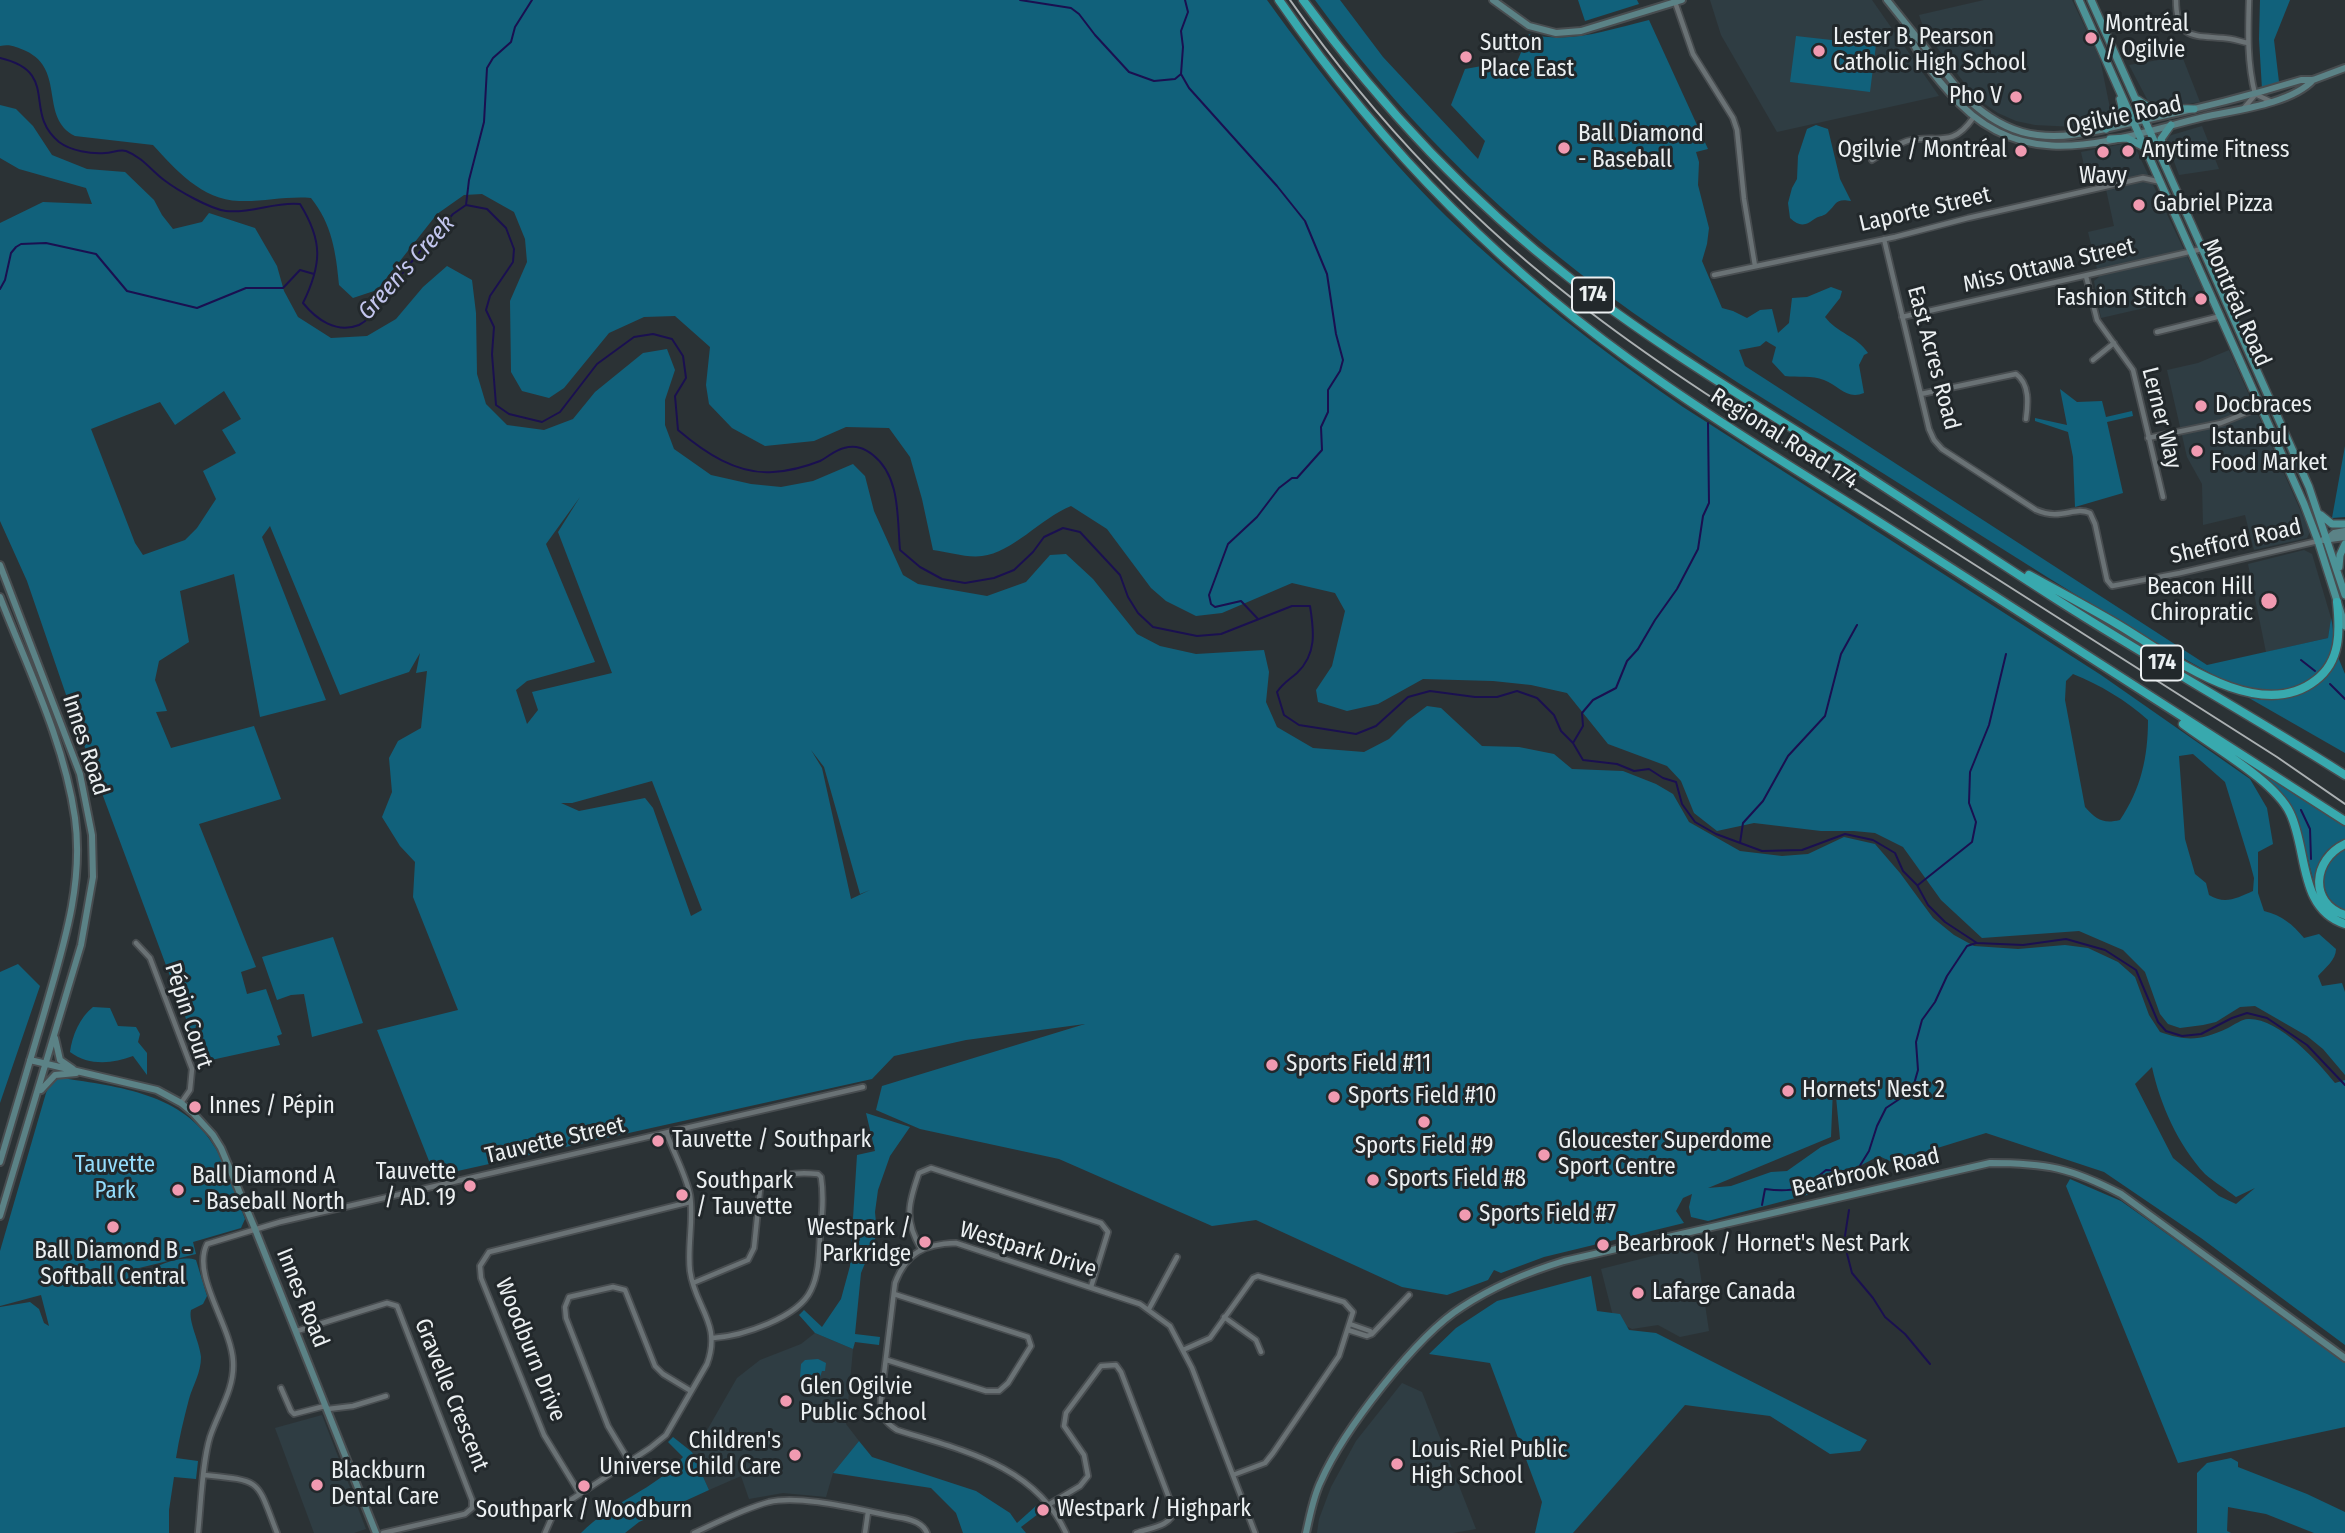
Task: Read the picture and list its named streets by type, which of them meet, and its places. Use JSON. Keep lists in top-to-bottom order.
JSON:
{
  "streets": {
    "highway": ["174", "Regional Road 174"],
    "main road": ["Montréal Road"],
    "street": [
      "Ogilvie Road",
      "Laporte Street",
      "Miss Ottawa Street",
      "East Acres Road",
      "Lerner Way",
      "Shefford Road",
      "Innes Road",
      "Pépin Court",
      "Tauvette Street",
      "Bearbrook Road",
      "Westpark Drive",
      "Woodburn Drive",
      "Gravelle Crescent"
    ]
  },
  "crossings": [
    ["Ogilvie Road", "Montréal Road"],
    ["Laporte Street", "Montréal Road"],
    ["Laporte Street", "East Acres Road"],
    ["Miss Ottawa Street", "Montréal Road"],
    ["Miss Ottawa Street", "East Acres Road"],
    ["Miss Ottawa Street", "Lerner Way"],
    ["Montréal Road", "Shefford Road"],
    ["East Acres Road", "Shefford Road"],
    ["Innes Road", "Pépin Court"],
    ["Innes Road", "Tauvette Street"],
    ["Innes Road", "Gravelle Crescent"]
  ],
  "water": ["Green's Creek"],
  "parks": ["Tauvette Park"],
  "places": [
    "Montréal / Ogilvie",
    "Lester B. Pearson Catholic High School",
    "Sutton Place East",
    "Pho V",
    "Ball Diamond - Baseball",
    "Ogilvie / Montréal",
    "Anytime Fitness",
    "Wavy",
    "Gabriel Pizza",
    "Fashion Stitch",
    "Docbraces",
    "Istanbul Food Market",
    "Beacon Hill Chiropratic",
    "Sports Field #11",
    "Hornets' Nest 2",
    "Sports Field #10",
    "Innes / Pépin",
    "Sports Field #9",
    "Tauvette / Southpark",
    "Gloucester Superdome Sport Centre",
    "Sports Field #8",
    "Tauvette / AD. 19",
    "Ball Diamond A - Baseball North",
    "Southpark / Tauvette",
    "Sports Field #7",
    "Ball Diamond B - Softball Central",
    "Westpark / Parkridge",
    "Bearbrook / Hornet's Nest Park",
    "Lafarge Canada",
    "Glen Ogilvie Public School",
    "Children's Universe Child Care",
    "Louis-Riel Public High School",
    "Blackburn Dental Care",
    "Southpark / Woodburn",
    "Westpark / Highpark"
  ]
}
